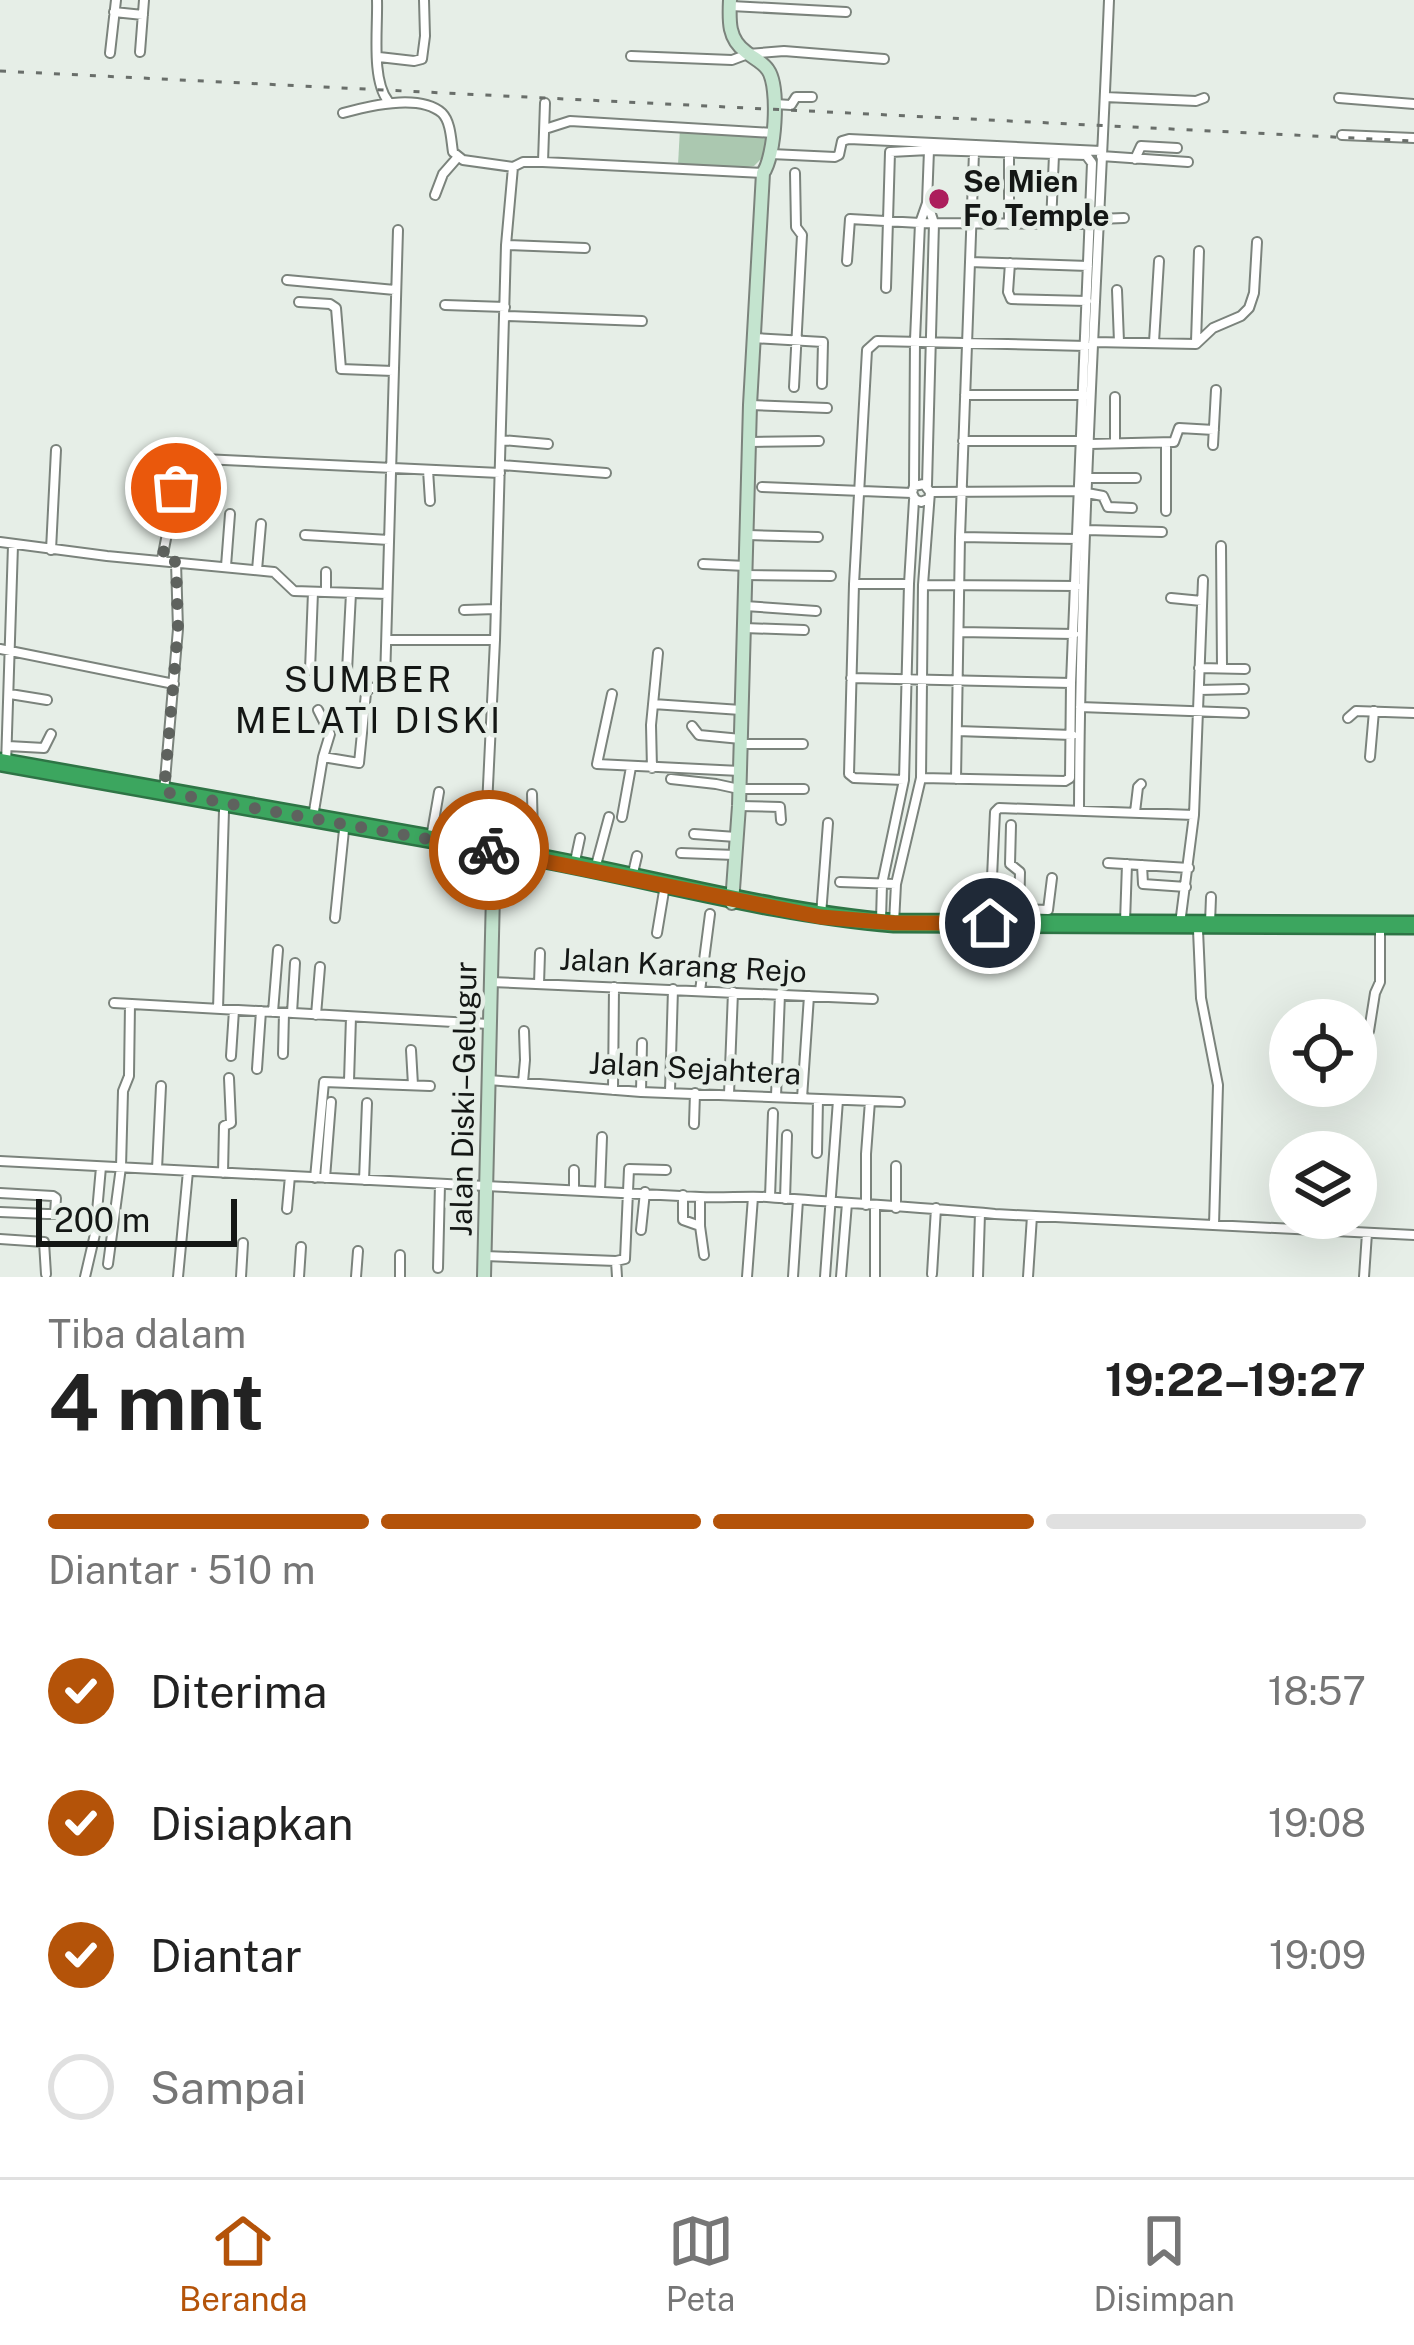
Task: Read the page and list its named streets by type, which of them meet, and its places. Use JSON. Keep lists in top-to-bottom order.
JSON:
{
  "streets": {
    "main road": ["Jalan Diski–Gelugur"],
    "street": ["Jalan Karang Rejo", "Jalan Sejahtera"]
  },
  "crossings": [
    ["Jalan Karang Rejo", "Jalan Diski–Gelugur"],
    ["Jalan Sejahtera", "Jalan Diski–Gelugur"]
  ],
  "districts": ["SUMBER MELATI DISKI"],
  "places": ["Se Mien Fo Temple"],
  "scale_bar": "200 m",
  "page": {
    "scale": "200 m",
    "heading": ["4 mnt", "Tiba dalam", "19:22–19:27"],
    "bar": "Diantar · 510 m",
    "list": [
      ["Diterima", "18:57"],
      ["Disiapkan", "19:08"],
      ["Diantar", "19:09"],
      "Sampai"
    ],
    "tabs": ["Beranda", "Peta", "Disimpan"]
  }
}
